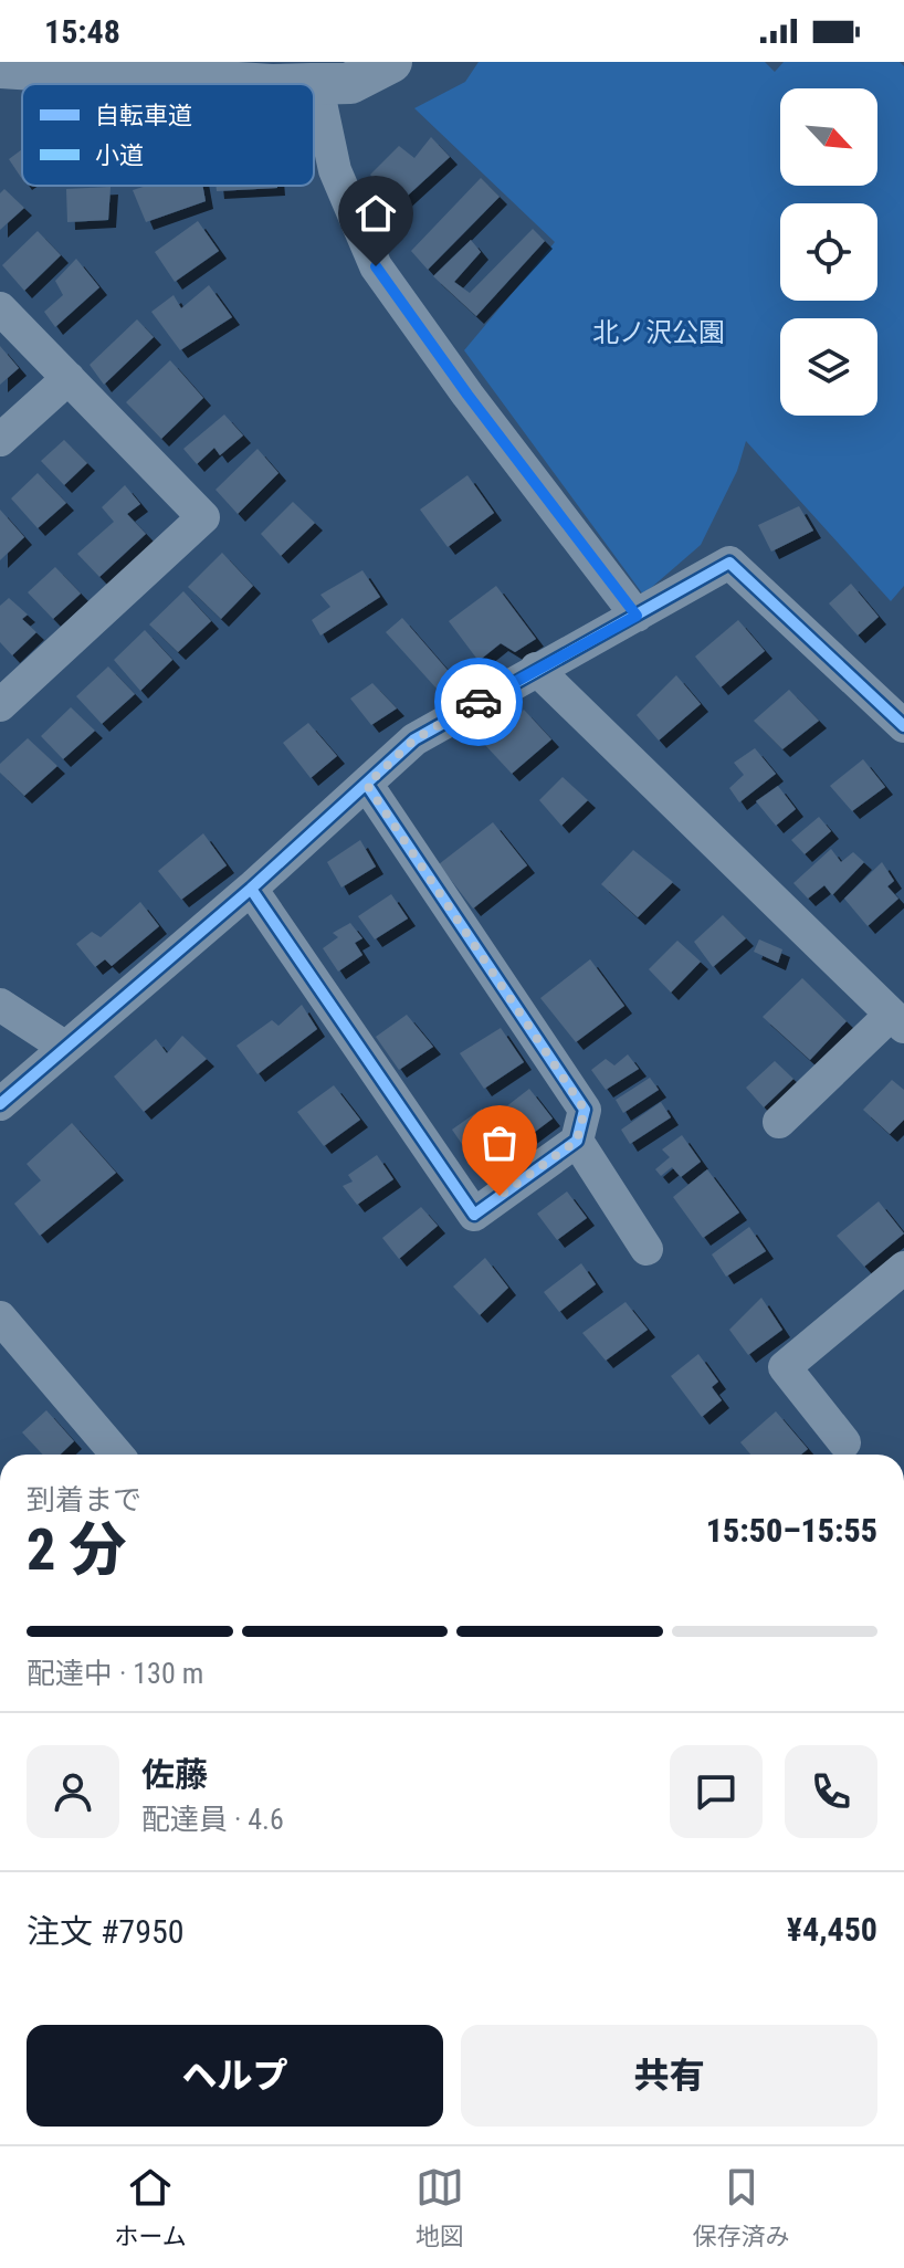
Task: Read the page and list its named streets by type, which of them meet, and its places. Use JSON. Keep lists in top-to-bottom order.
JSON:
{
  "parks": ["北ノ沢公園"],
  "legend": ["自転車道", "小道"],
  "north": "bottom right",
  "page": {
    "status": "15:48",
    "heading": ["2 分", "到着まで", "15:50–15:55"],
    "panel": [
      "佐藤",
      "配達員 · 4.6",
      "注文 #7950",
      "¥4,450"
    ],
    "bar": "配達中 · 130 m",
    "buttons": ["ヘルプ", "共有"],
    "tabs": ["ホーム", "地図", "保存済み"]
  }
}
